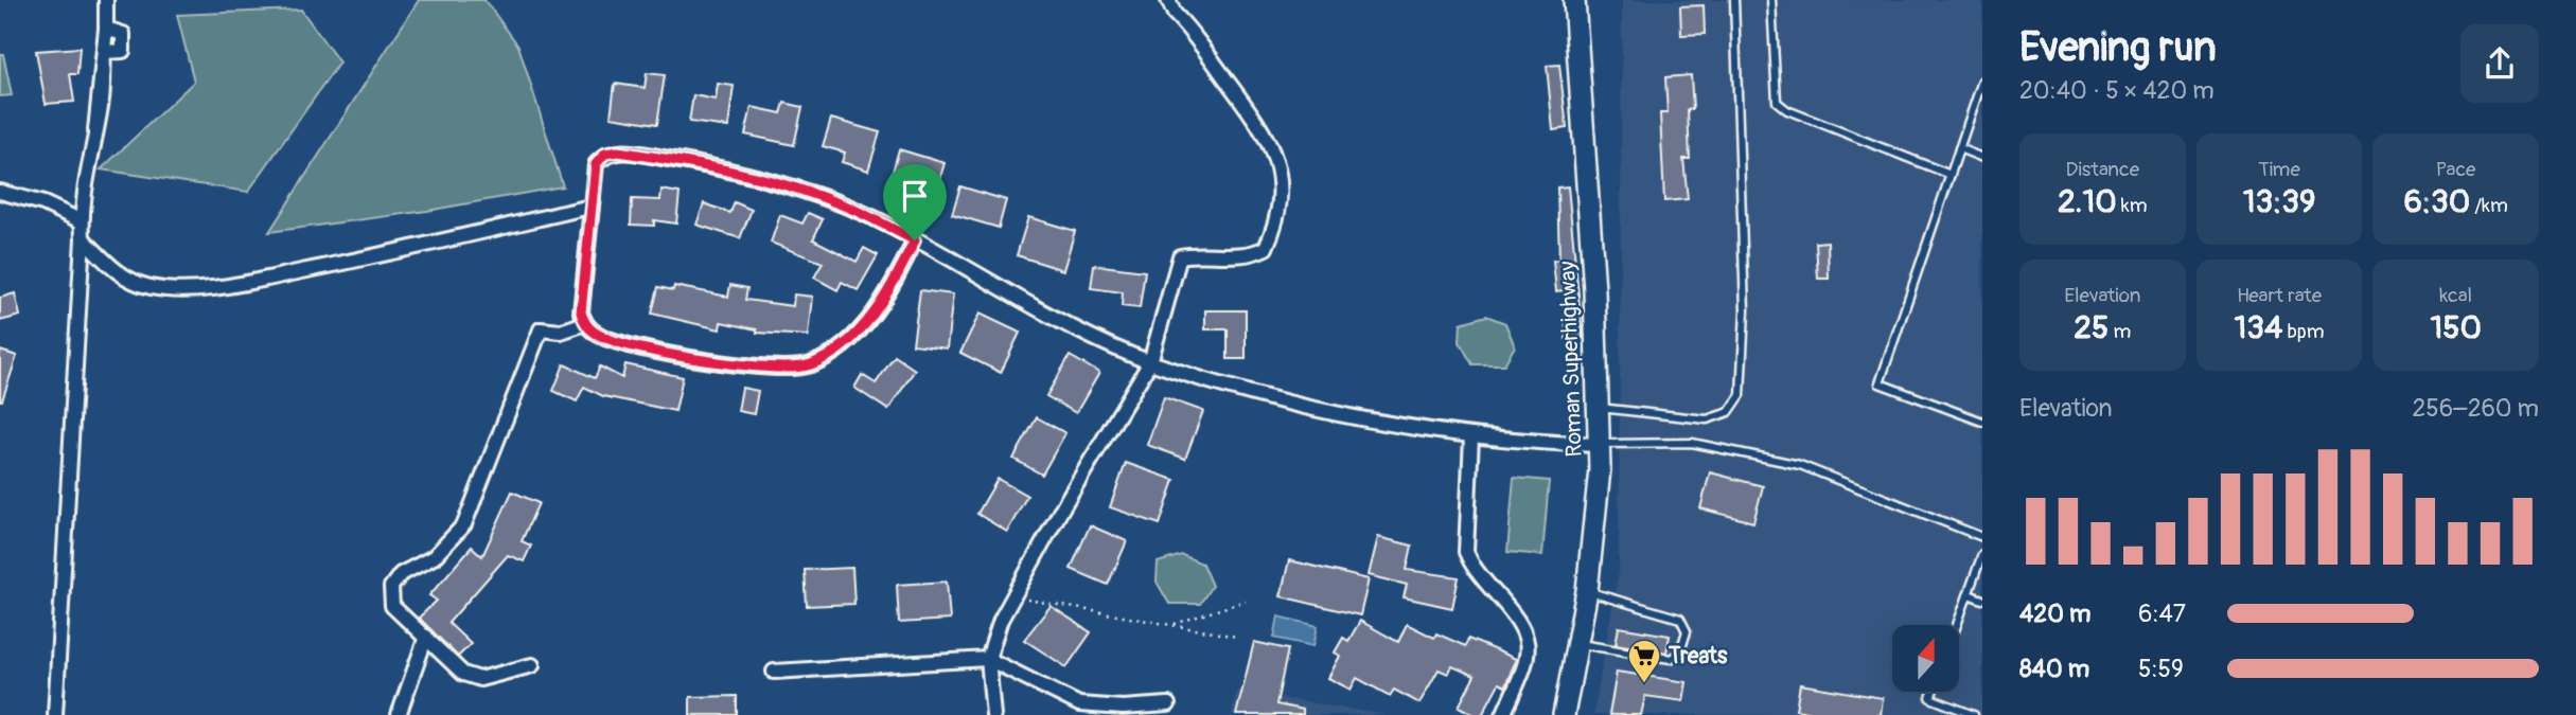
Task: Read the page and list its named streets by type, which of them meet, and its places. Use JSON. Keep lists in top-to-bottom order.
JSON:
{
  "streets": {
    "main road": ["Roman Superhighway"]
  },
  "places": {
    "supermarket": ["Treats"]
  },
  "north": "top",
  "page": {
    "heading": ["Evening run", "20:40 · 5 × 420 m"],
    "stats": [
      ["Distance", "2.10 km"],
      ["Time", "13:39"],
      ["Pace", "6:30 /km"],
      ["Elevation", "25 m"],
      ["Heart rate", "134 bpm"],
      ["kcal", "150"]
    ],
    "chart": ["Elevation", "256–260 m"],
    "list": [
      {
        "name": "420 m",
        "note": "6:47"
      },
      {
        "name": "840 m",
        "note": "5:59"
      }
    ]
  }
}
